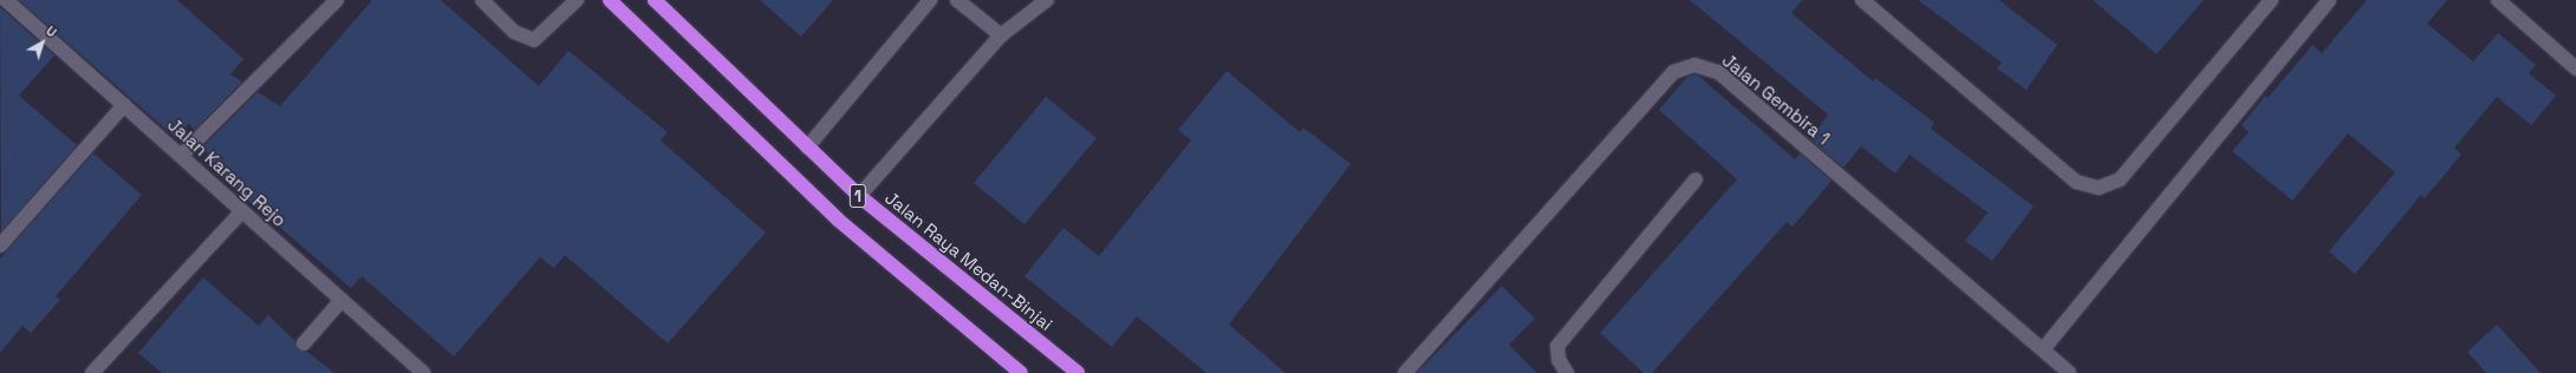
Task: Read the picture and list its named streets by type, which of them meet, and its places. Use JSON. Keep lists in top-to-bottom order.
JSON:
{
  "streets": {
    "highway": ["1", "Jalan Raya Medan-Binjai"],
    "street": ["Jalan Gembira 1", "Jalan Karang Rejo"]
  },
  "north": "top right"
}
